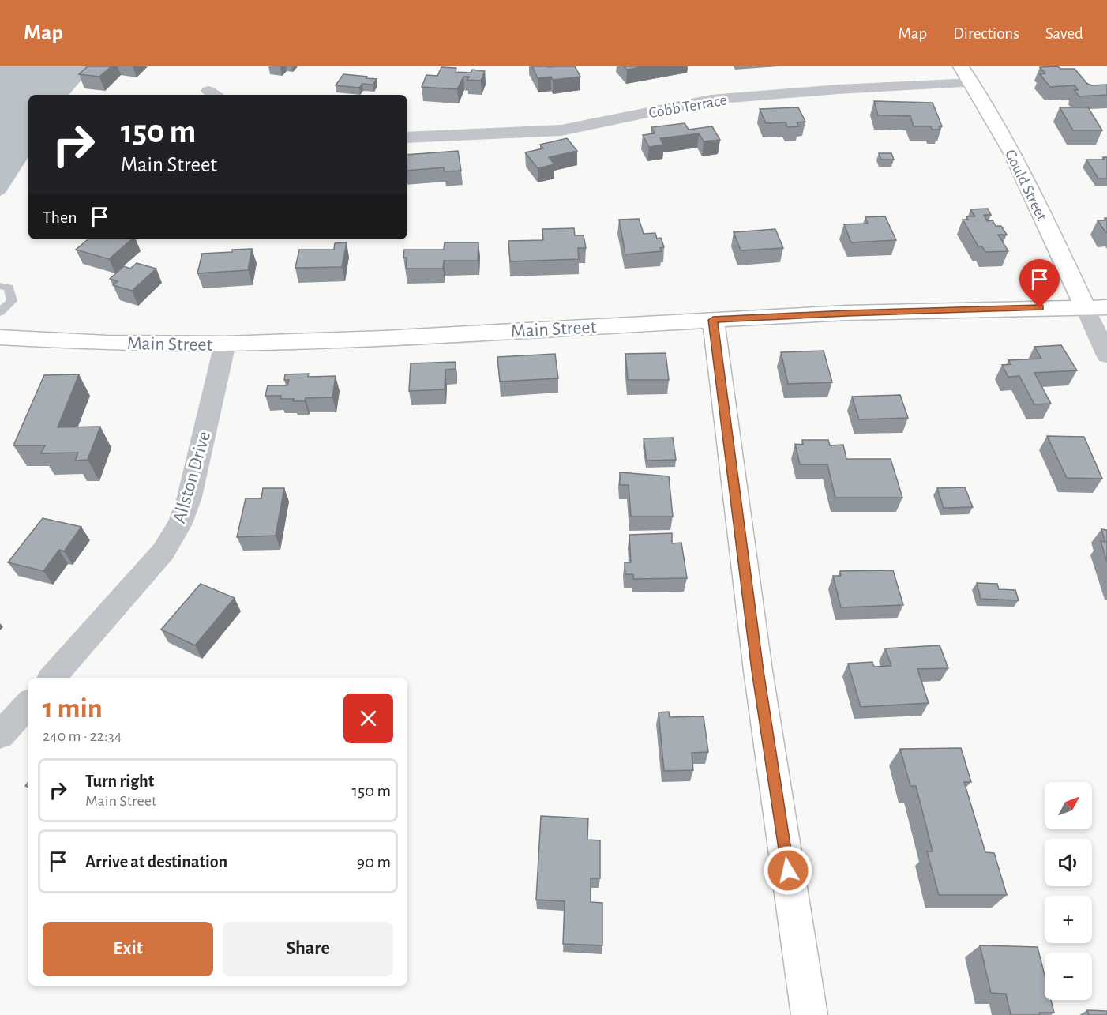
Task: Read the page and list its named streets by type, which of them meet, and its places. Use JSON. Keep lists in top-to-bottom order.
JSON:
{
  "streets": {
    "street": [
      "Cobb Terrace",
      "Gould Street",
      "Main Street",
      "Allston Drive"
    ]
  },
  "crossings": [
    ["Cobb Terrace", "Gould Street"],
    ["Gould Street", "Main Street"],
    ["Main Street", "Allston Drive"]
  ],
  "north": "top right",
  "page": {
    "header": "Map",
    "nav": ["Map", "Directions", "Saved"],
    "turn": ["150 m", "Main Street"],
    "then": "Then",
    "heading": ["1 min", "240 m · 22:34"],
    "list": [
      {
        "name": "Turn right",
        "note": "Main Street",
        "value": "150 m"
      },
      {
        "name": "Arrive at destination",
        "value": "90 m"
      }
    ],
    "map_buttons": ["+", "−"],
    "buttons": ["Exit", "Share"]
  }
}
